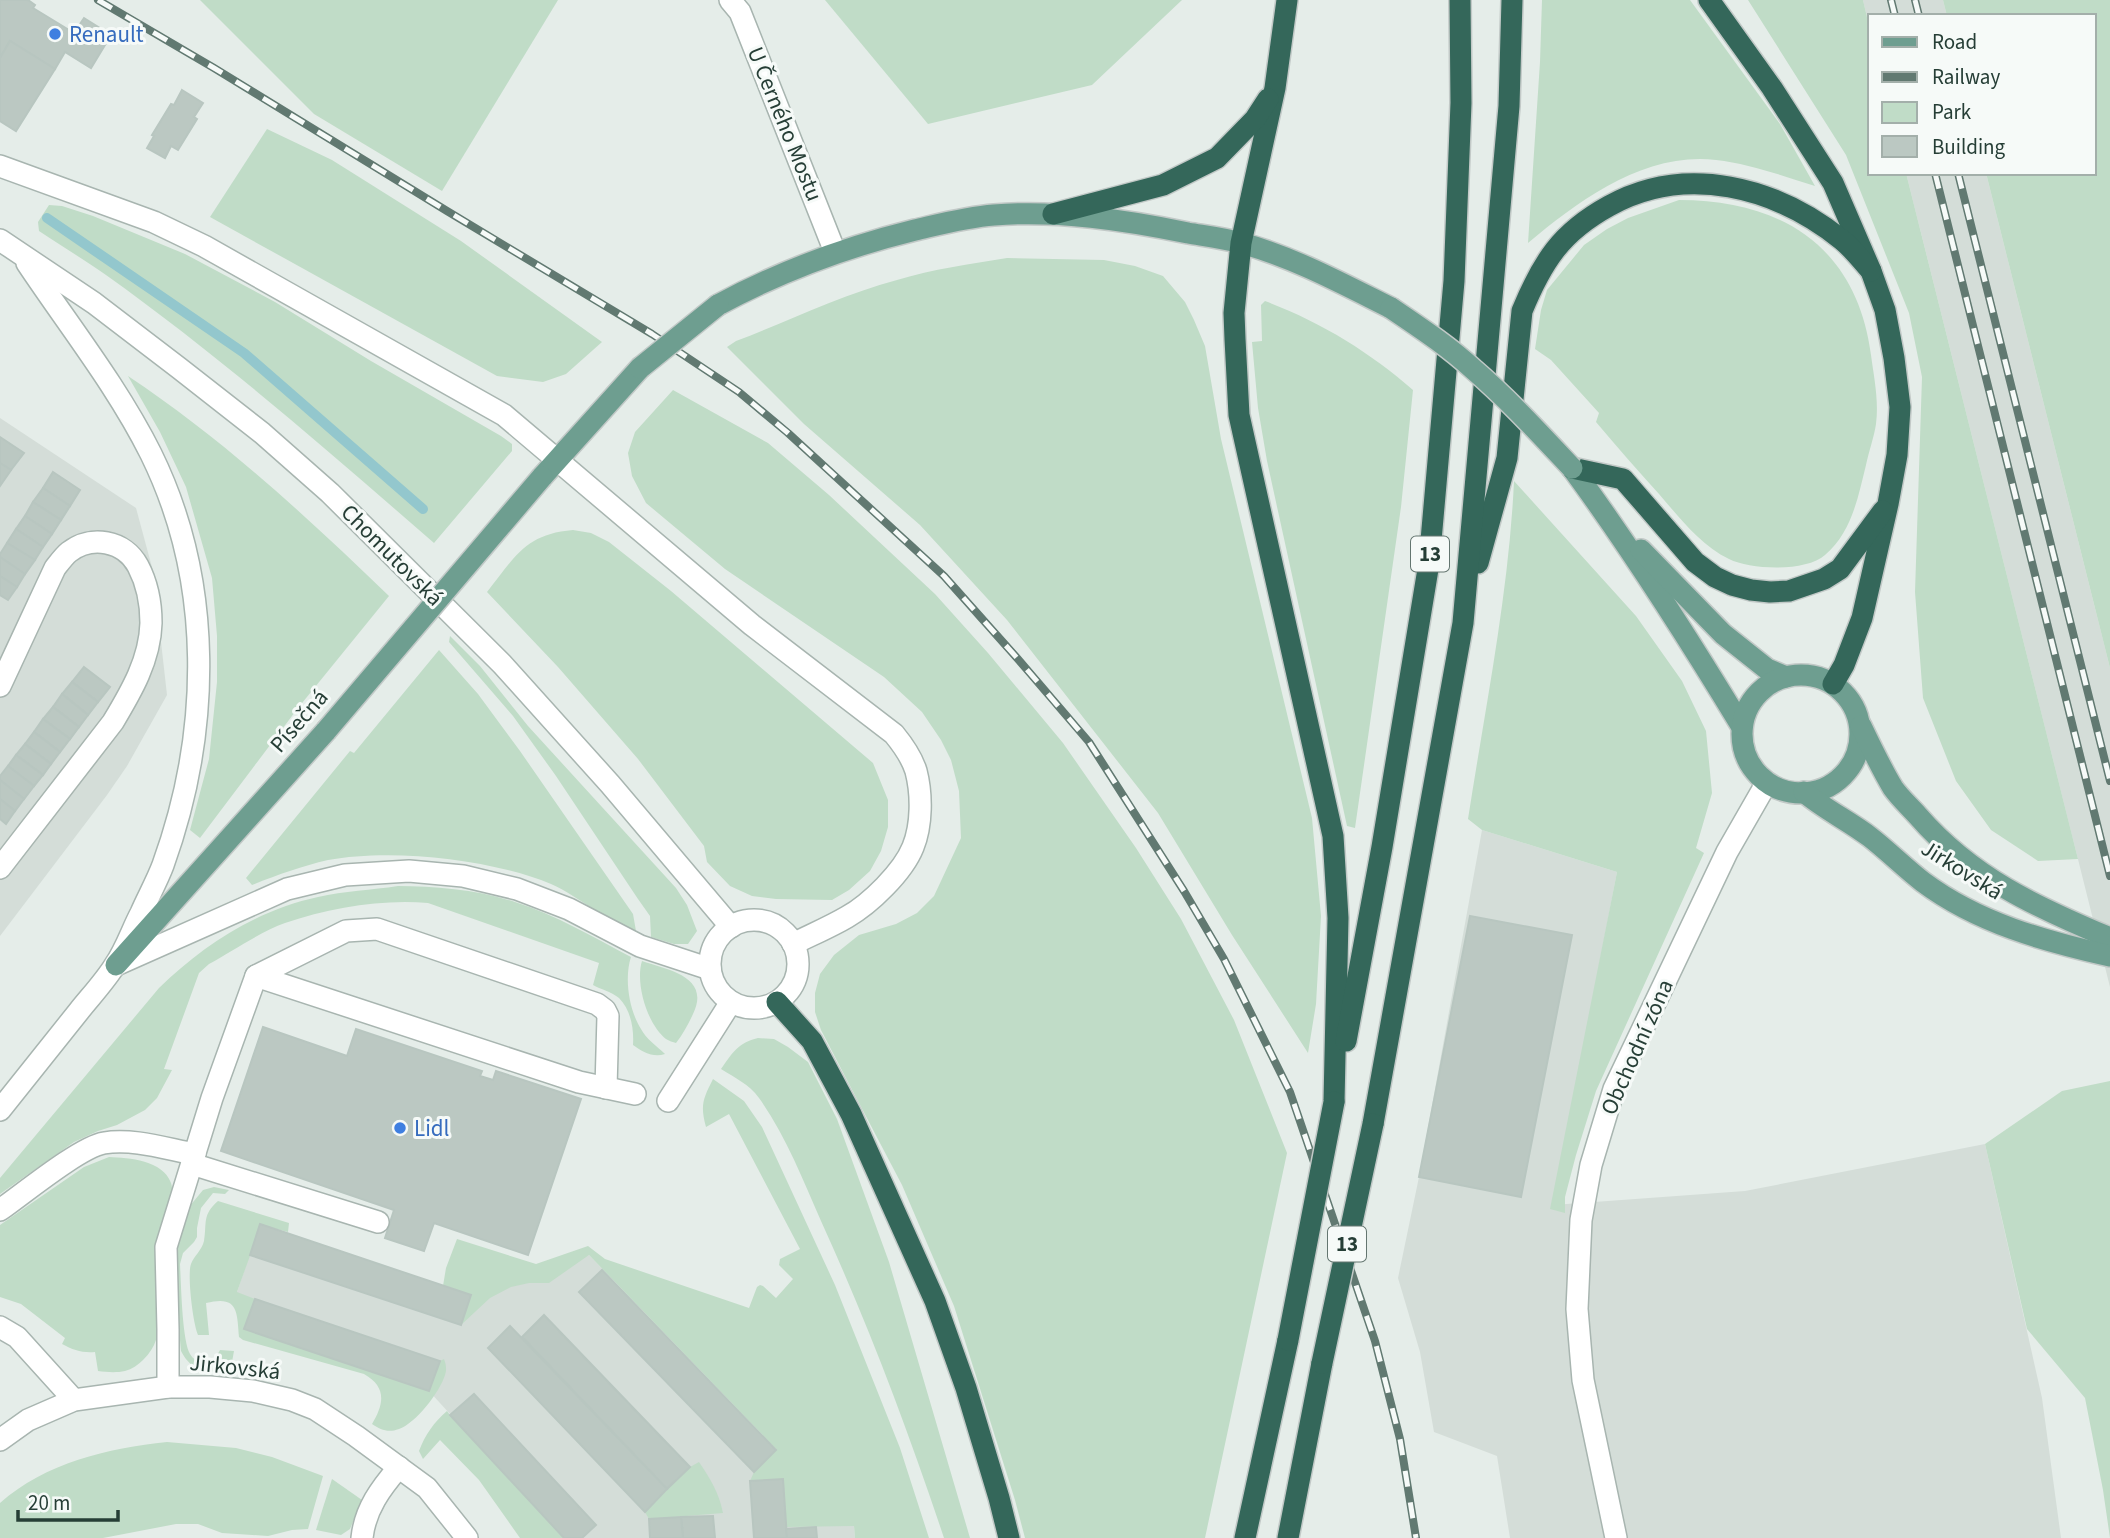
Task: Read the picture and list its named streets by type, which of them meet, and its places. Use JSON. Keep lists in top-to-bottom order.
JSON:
{
  "streets": {
    "highway": ["13"],
    "main road": ["Písečná", "Jirkovská"],
    "street": ["U Černého Mostu", "Chomutovská", "Obchodní zóna"]
  },
  "crossings": [
    ["U Černého Mostu", "Písečná"],
    ["Jirkovská", "Obchodní zóna"]
  ],
  "places": ["Renault", "Lidl"],
  "legend": [
    "Road",
    "Railway",
    "Park",
    "Building"
  ],
  "scale_bar": "20 m"
}
